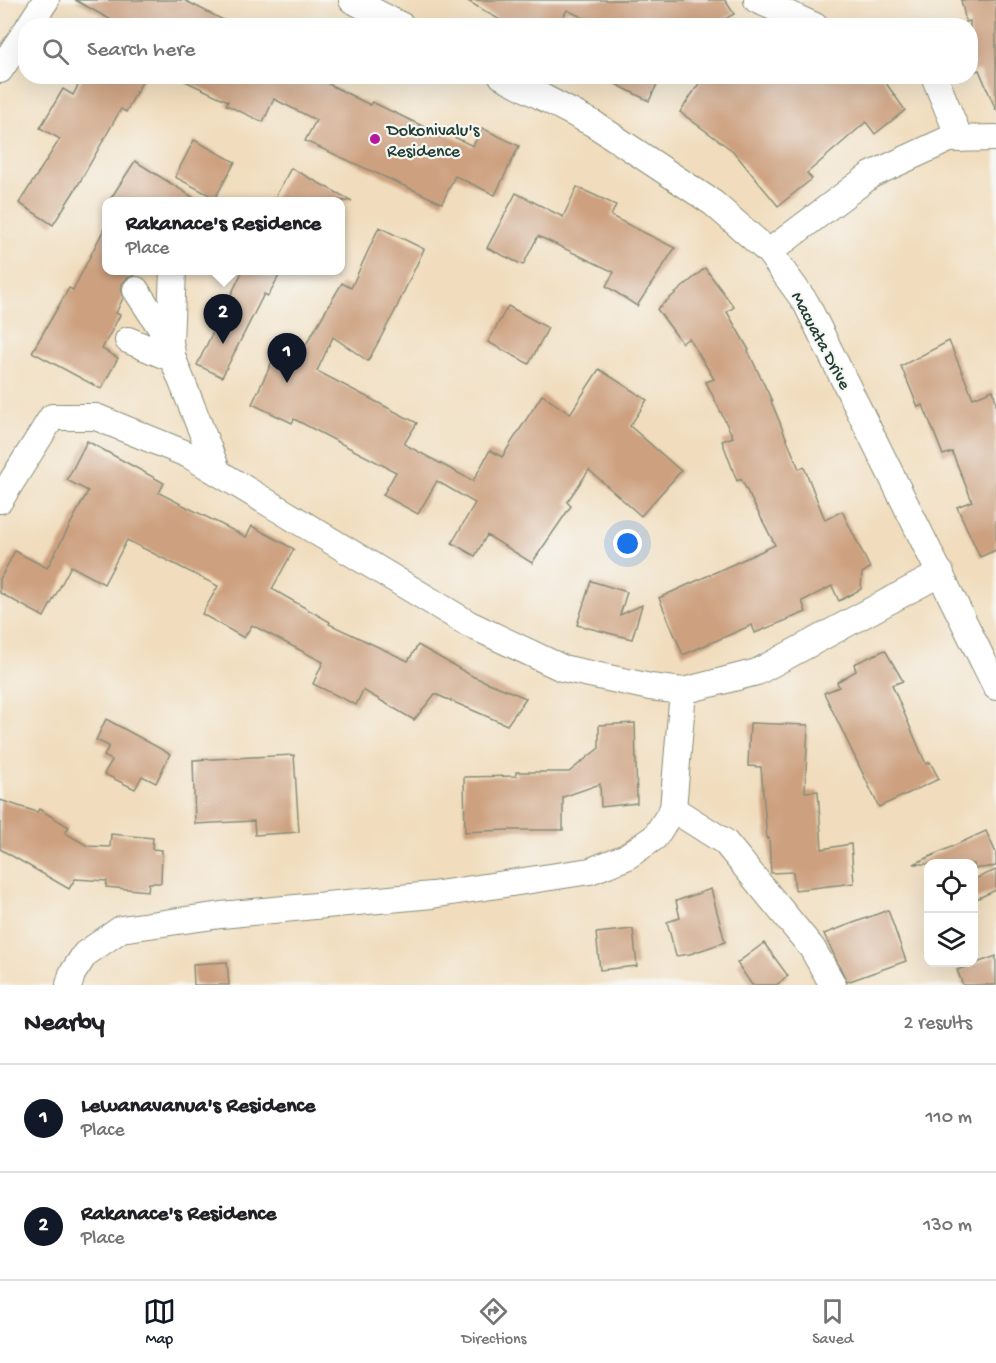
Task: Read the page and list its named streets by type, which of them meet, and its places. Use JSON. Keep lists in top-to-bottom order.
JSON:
{
  "streets": {
    "street": ["Macuata Drive"]
  },
  "places": ["Dokonivalu's Residence"],
  "page": {
    "search": "Search here",
    "popup": ["Rakanace's Residence", "Place"],
    "pins": ["2", "1"],
    "heading": ["Nearby", "2 results"],
    "list": [
      {
        "mark": "1",
        "name": "Lewanavanua's Residence",
        "note": "Place",
        "value": "110 m"
      },
      {
        "mark": "2",
        "name": "Rakanace's Residence",
        "note": "Place",
        "value": "130 m"
      }
    ],
    "nav": ["Map", "Directions", "Saved"]
  }
}
